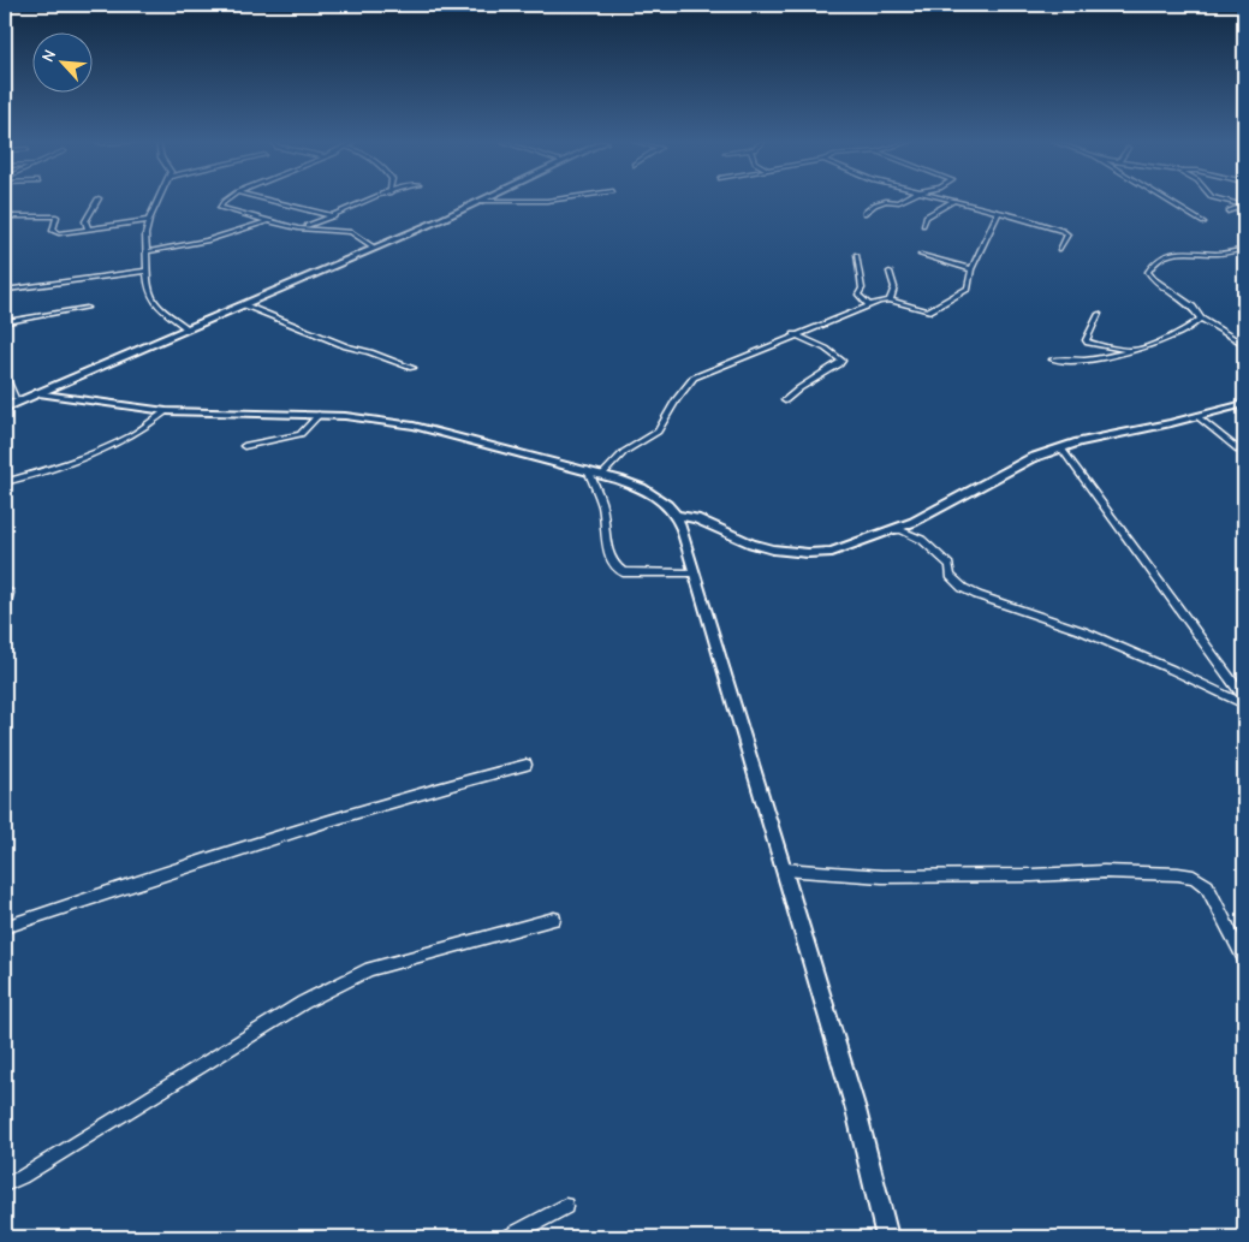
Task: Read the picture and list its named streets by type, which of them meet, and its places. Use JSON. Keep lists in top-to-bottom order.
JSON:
{
  "north": "top left"
}
